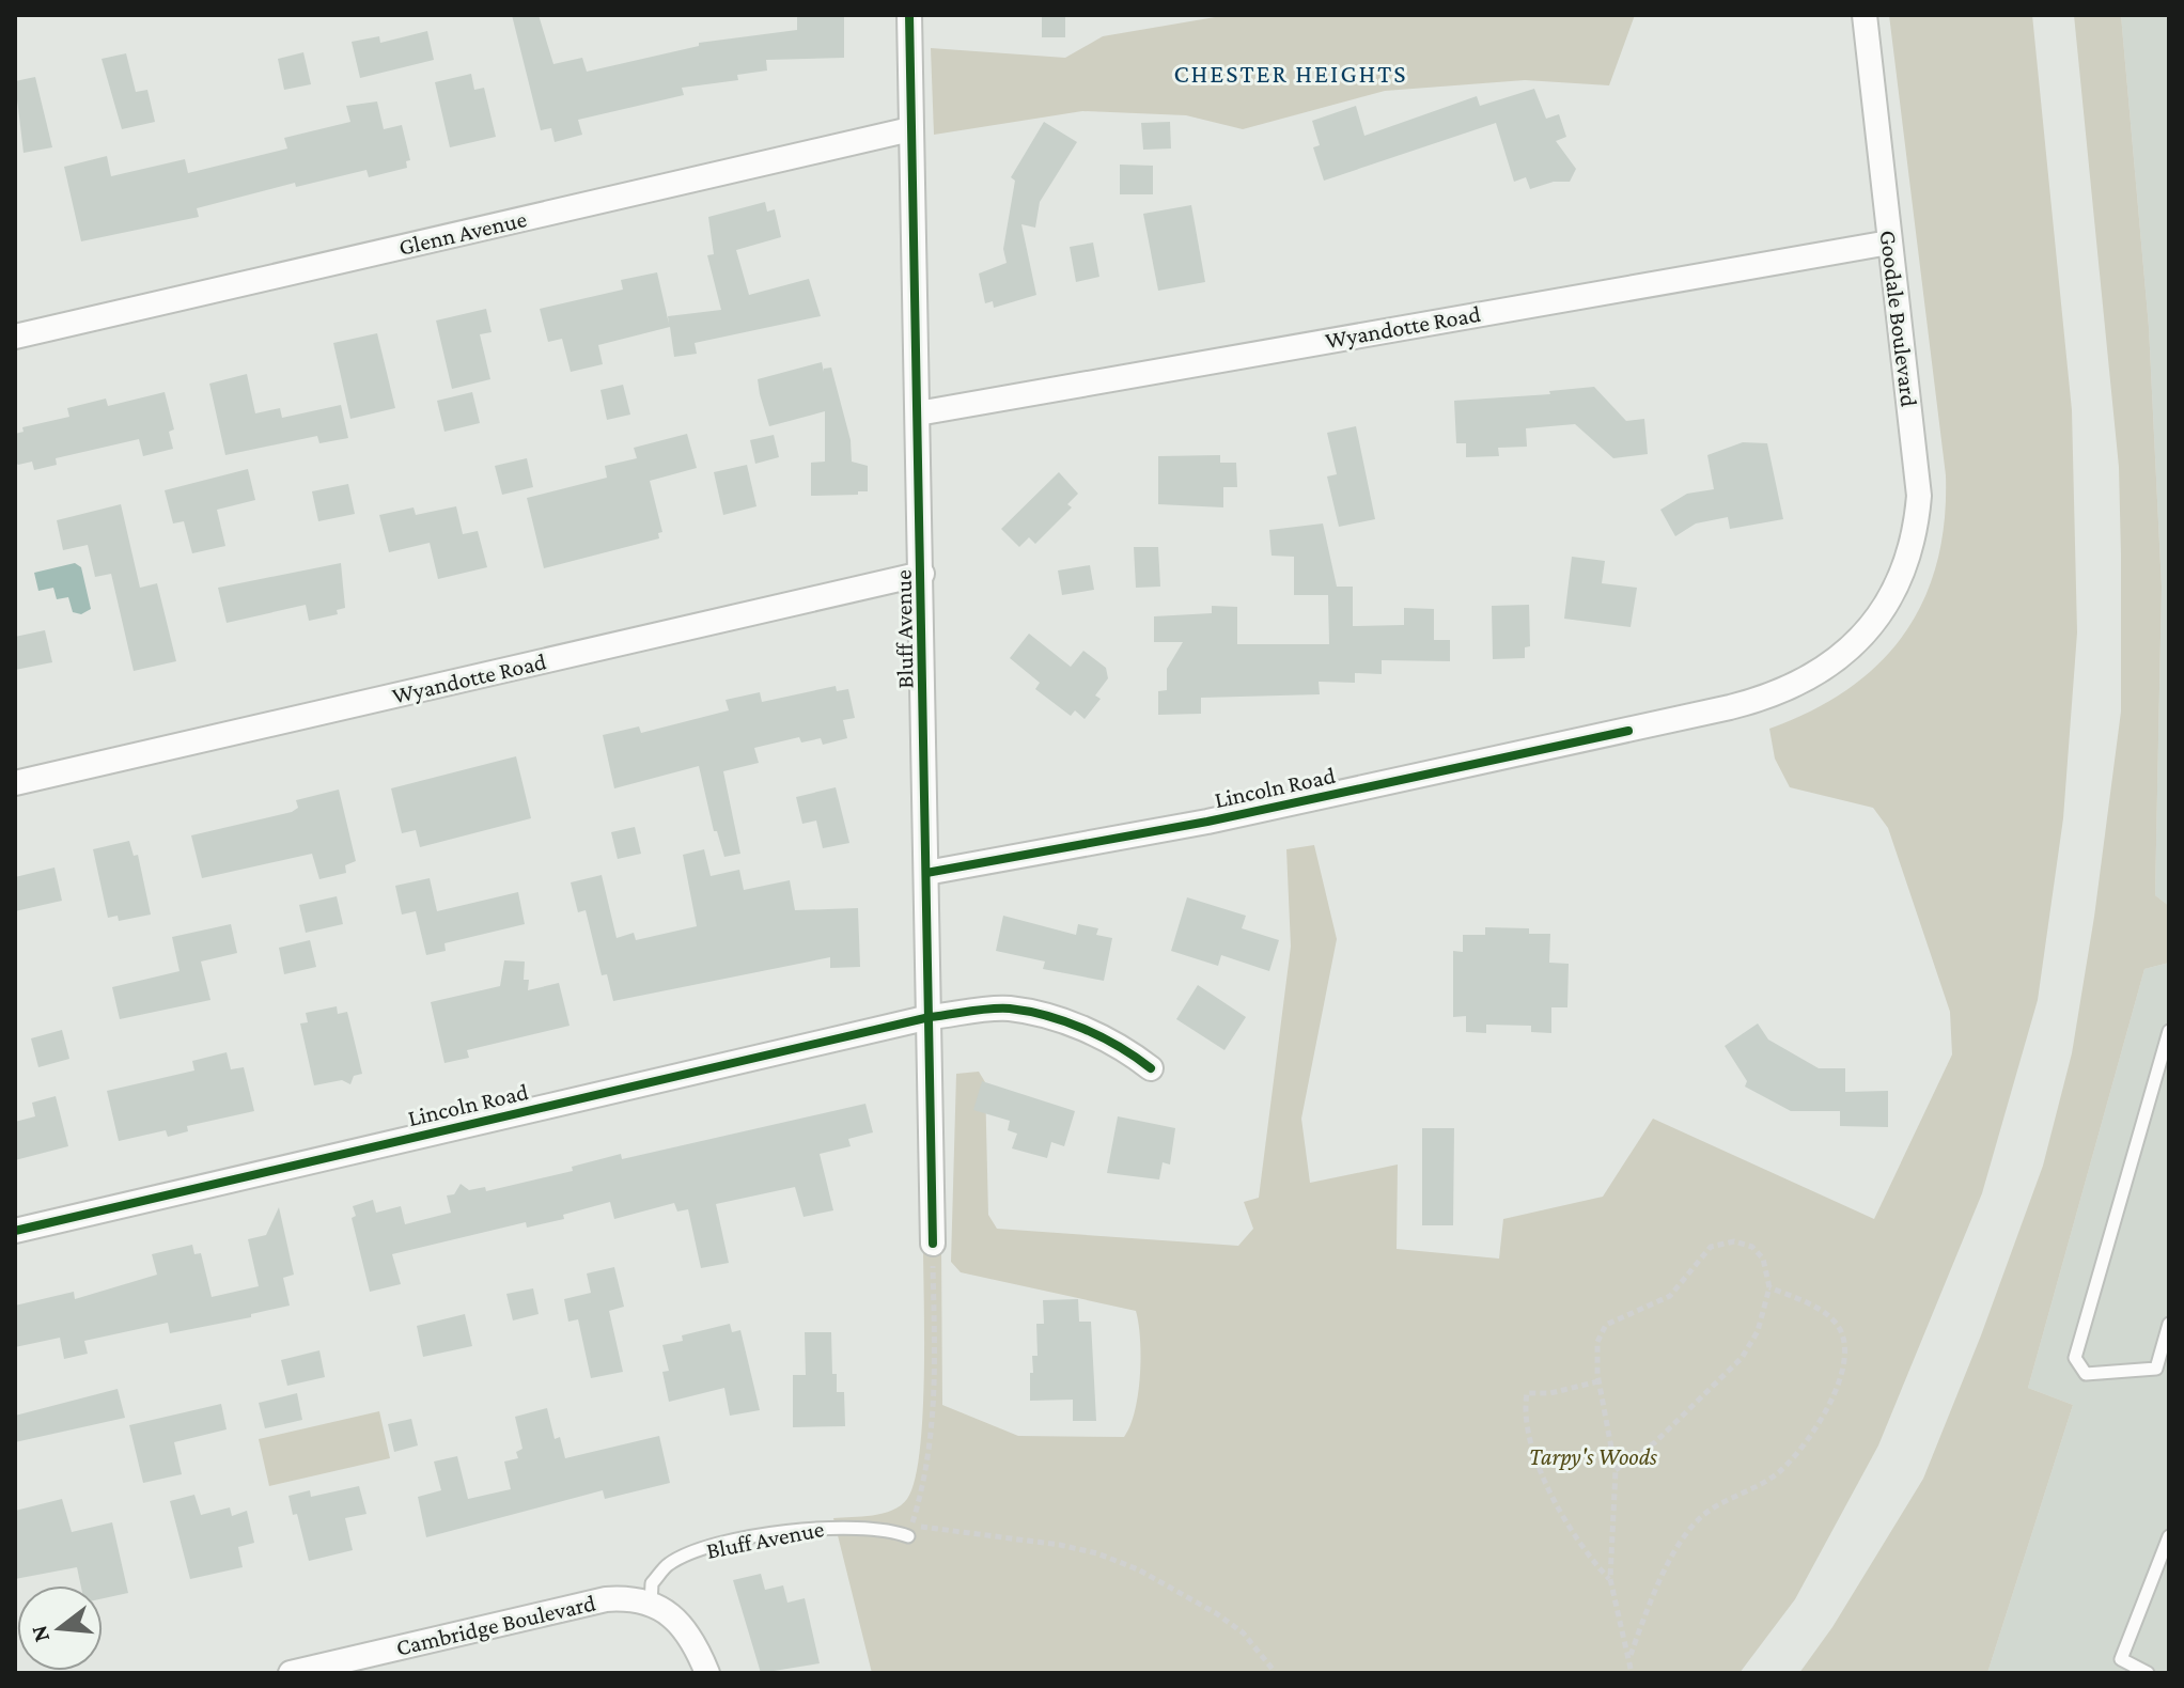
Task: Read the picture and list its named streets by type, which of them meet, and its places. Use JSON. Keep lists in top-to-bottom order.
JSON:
{
  "streets": {
    "street": [
      "Glenn Avenue",
      "Goodale Boulevard",
      "Wyandotte Road",
      "Bluff Avenue",
      "Lincoln Road",
      "Cambridge Boulevard"
    ]
  },
  "crossings": [
    ["Glenn Avenue", "Bluff Avenue"],
    ["Goodale Boulevard", "Wyandotte Road"],
    ["Goodale Boulevard", "Lincoln Road"],
    ["Wyandotte Road", "Bluff Avenue"],
    ["Bluff Avenue", "Lincoln Road"],
    ["Bluff Avenue", "Cambridge Boulevard"]
  ],
  "districts": ["CHESTER HEIGHTS"],
  "parks": ["Tarpy's Woods"],
  "north": "left"
}
